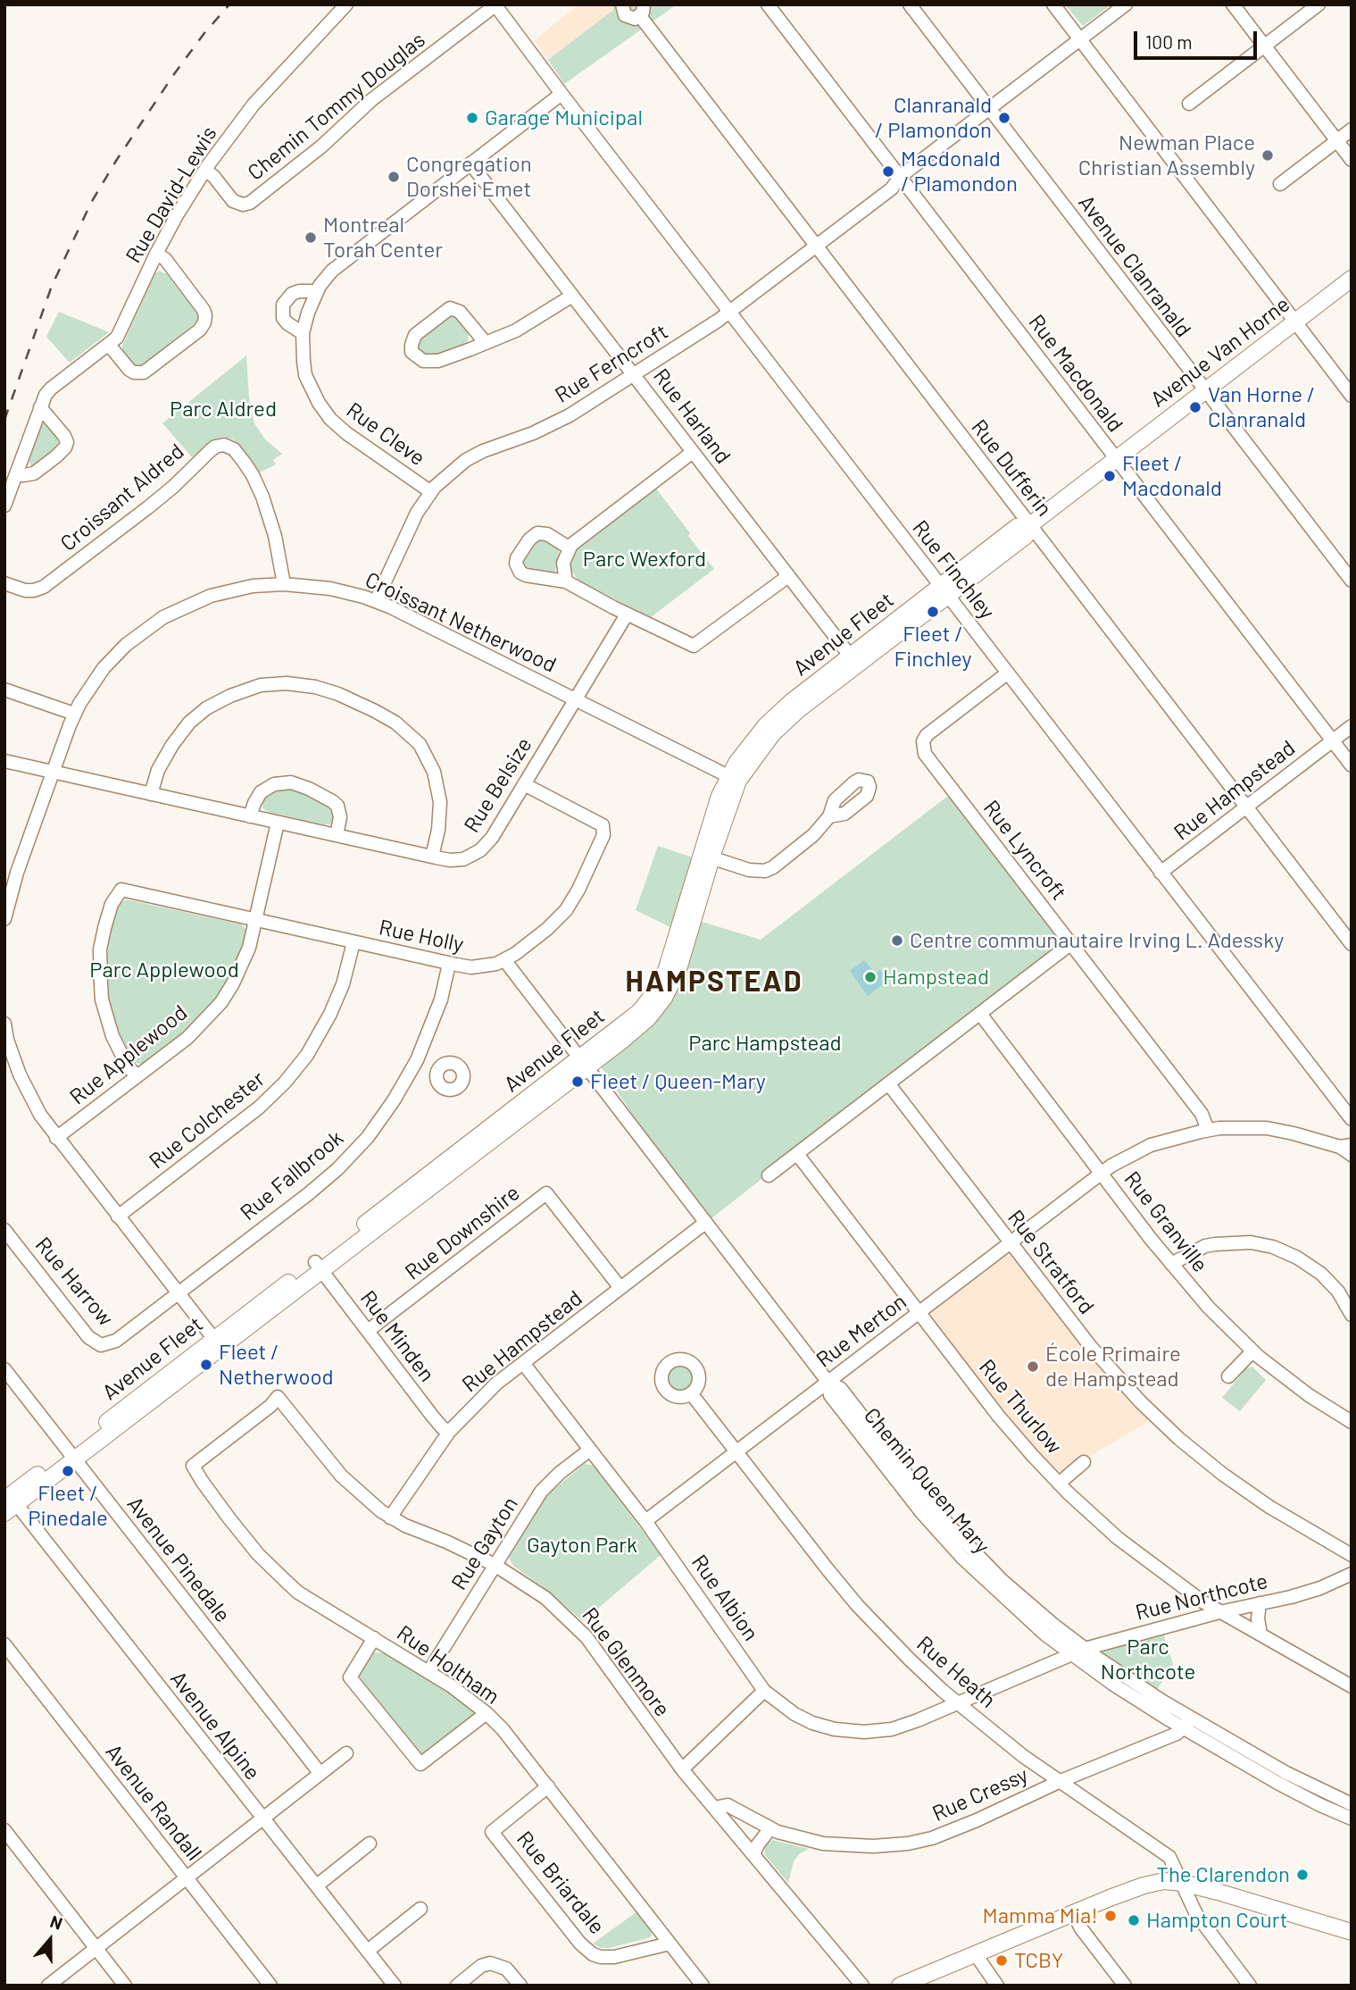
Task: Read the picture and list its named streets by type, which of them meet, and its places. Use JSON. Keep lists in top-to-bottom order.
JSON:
{
  "streets": {
    "main road": ["Avenue Van Horne", "Avenue Fleet"],
    "street": [
      "Chemin Tommy Douglas",
      "Rue David-Lewis",
      "Avenue Clanranald",
      "Rue Ferncroft",
      "Rue Macdonald",
      "Rue Harland",
      "Rue Cleve",
      "Rue Dufferin",
      "Croissant Aldred",
      "Rue Finchley",
      "Croissant Netherwood",
      "Rue Belsize",
      "Rue Hampstead",
      "Rue Lyncroft",
      "Rue Holly",
      "Rue Applewood",
      "Rue Colchester",
      "Rue Fallbrook",
      "Rue Granville",
      "Rue Downshire",
      "Rue Stratford",
      "Rue Harrow",
      "Rue Merton",
      "Rue Minden",
      "Rue Thurlow",
      "Chemin Queen Mary",
      "Rue Gayton",
      "Avenue Pinedale",
      "Rue Northcote",
      "Rue Albion",
      "Rue Glenmore",
      "Rue Holtham",
      "Rue Heath",
      "Avenue Alpine",
      "Rue Cressy",
      "Avenue Randall",
      "Rue Briardale"
    ]
  },
  "crossings": [
    ["Chemin Tommy Douglas", "Rue David-Lewis"],
    ["Chemin Tommy Douglas", "Rue Finchley"],
    ["Avenue Clanranald", "Avenue Van Horne"],
    ["Avenue Clanranald", "Rue Ferncroft"],
    ["Avenue Van Horne", "Rue Macdonald"],
    ["Avenue Van Horne", "Avenue Fleet"],
    ["Rue Ferncroft", "Rue Macdonald"],
    ["Rue Ferncroft", "Rue Harland"],
    ["Rue Ferncroft", "Rue Cleve"],
    ["Rue Ferncroft", "Rue Dufferin"],
    ["Rue Ferncroft", "Rue Finchley"],
    ["Rue Ferncroft", "Croissant Netherwood"],
    ["Rue Macdonald", "Avenue Fleet"],
    ["Rue Macdonald", "Rue Hampstead"],
    ["Rue Harland", "Rue Cleve"],
    ["Rue Harland", "Avenue Fleet"],
    ["Rue Cleve", "Rue Finchley"],
    ["Rue Dufferin", "Avenue Fleet"],
    ["Rue Dufferin", "Rue Hampstead"],
    ["Croissant Aldred", "Croissant Netherwood"],
    ["Rue Finchley", "Avenue Fleet"],
    ["Rue Finchley", "Rue Hampstead"],
    ["Rue Finchley", "Rue Lyncroft"],
    ["Croissant Netherwood", "Avenue Fleet"],
    ["Croissant Netherwood", "Rue Belsize"],
    ["Avenue Fleet", "Rue Minden"],
    ["Avenue Fleet", "Chemin Queen Mary"],
    ["Avenue Fleet", "Avenue Pinedale"],
    ["Avenue Fleet", "Avenue Alpine"],
    ["Rue Belsize", "Rue Holly"],
    ["Rue Belsize", "Rue Applewood"],
    ["Rue Hampstead", "Rue Downshire"],
    ["Rue Hampstead", "Rue Minden"],
    ["Rue Hampstead", "Chemin Queen Mary"],
    ["Rue Hampstead", "Rue Albion"],
    ["Rue Hampstead", "Rue Glenmore"],
    ["Rue Lyncroft", "Rue Merton"],
    ["Rue Holly", "Rue Applewood"],
    ["Rue Holly", "Rue Colchester"],
    ["Rue Holly", "Rue Fallbrook"],
    ["Rue Holly", "Chemin Queen Mary"],
    ["Rue Fallbrook", "Rue Harrow"],
    ["Rue Granville", "Rue Merton"],
    ["Rue Downshire", "Rue Minden"],
    ["Rue Stratford", "Rue Merton"],
    ["Rue Merton", "Rue Thurlow"],
    ["Rue Merton", "Chemin Queen Mary"],
    ["Rue Merton", "Rue Albion"],
    ["Rue Merton", "Rue Heath"],
    ["Rue Thurlow", "Rue Northcote"],
    ["Chemin Queen Mary", "Rue Northcote"],
    ["Chemin Queen Mary", "Rue Cressy"],
    ["Rue Gayton", "Rue Albion"],
    ["Rue Gayton", "Rue Glenmore"],
    ["Rue Gayton", "Rue Holtham"],
    ["Rue Northcote", "Rue Albion"],
    ["Rue Northcote", "Rue Heath"],
    ["Rue Albion", "Rue Heath"],
    ["Rue Glenmore", "Rue Holtham"],
    ["Rue Glenmore", "Rue Cressy"],
    ["Rue Holtham", "Rue Briardale"],
    ["Rue Heath", "Rue Cressy"]
  ],
  "districts": ["HAMPSTEAD"],
  "parks": [
    "Parc Aldred",
    "Parc Wexford",
    "Parc Applewood",
    "Parc Hampstead",
    "Gayton Park",
    "Parc Northcote"
  ],
  "places": [
    "Garage Municipal",
    "Clanranald / Plamondon",
    "Newman Place Christian Assembly",
    "Macdonald / Plamondon",
    "Congregation Dorshei Emet",
    "Montreal Torah Center",
    "Van Horne / Clanranald",
    "Fleet / Macdonald",
    "Fleet / Finchley",
    "Centre communautaire Irving L. Adessky",
    "Hampstead",
    "Fleet / Queen-Mary",
    "Fleet / Netherwood",
    "École Primaire de Hampstead",
    "Fleet / Pinedale",
    "The Clarendon",
    "Mamma Mia!",
    "Hampton Court",
    "TCBY"
  ],
  "scale_bar": "100 m",
  "north": "top"
}
